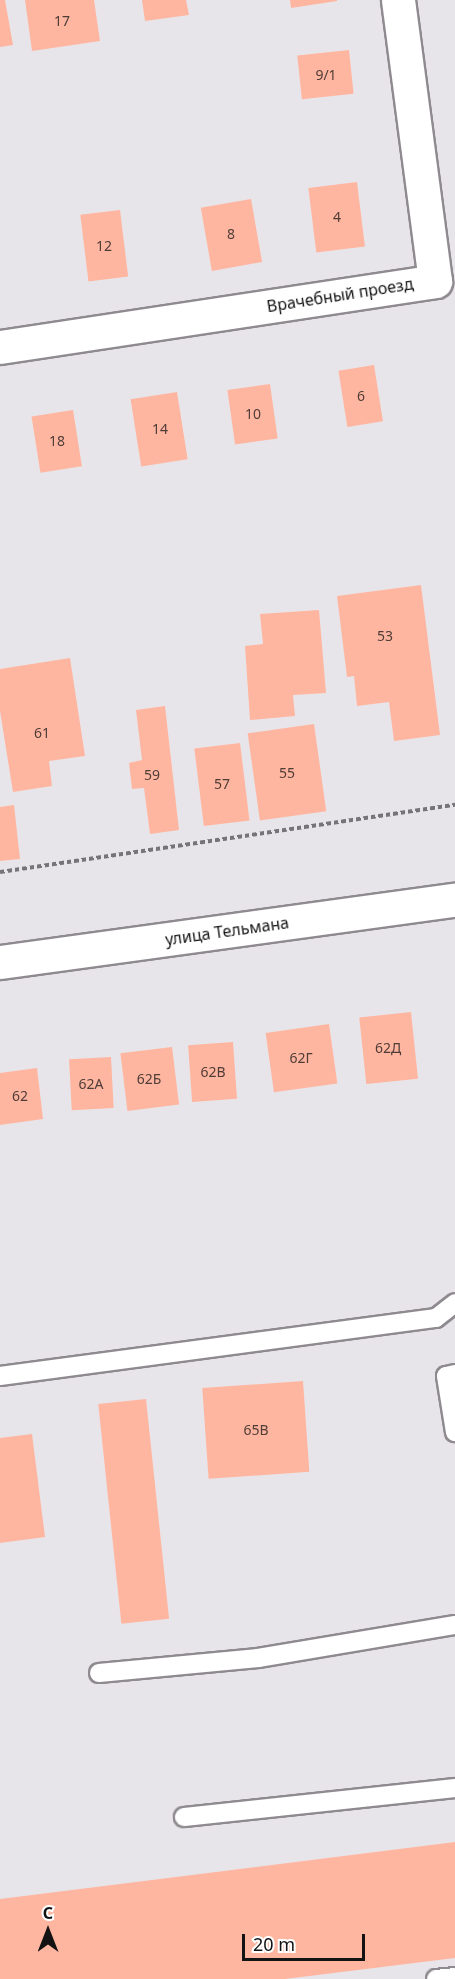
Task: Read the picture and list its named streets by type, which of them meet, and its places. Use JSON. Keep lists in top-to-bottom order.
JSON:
{
  "streets": {
    "street": ["Врачебный проезд", "улица Тельмана"]
  },
  "house_numbers": [
    "17",
    "9/1",
    "4",
    "8",
    "12",
    "6",
    "10",
    "14",
    "18",
    "53",
    "61",
    "55",
    "59",
    "57",
    "62Д",
    "62Г",
    "62В",
    "62Б",
    "62А",
    "62",
    "65В"
  ],
  "scale_bar": "20 m",
  "north": "top"
}
